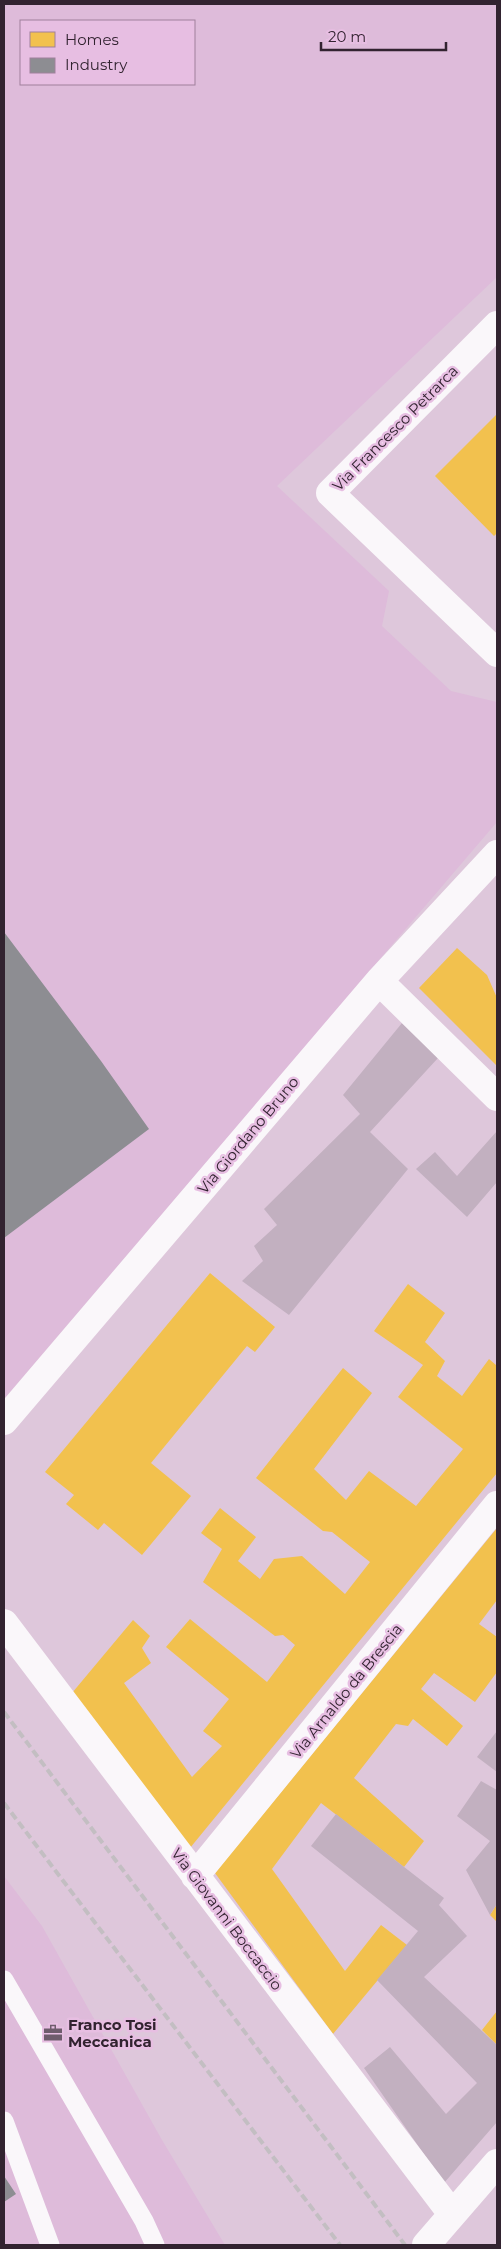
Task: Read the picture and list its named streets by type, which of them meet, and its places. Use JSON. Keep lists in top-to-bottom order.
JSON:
{
  "streets": {
    "street": [
      "Via Francesco Petrarca",
      "Via Giordano Bruno",
      "Via Arnaldo da Brescia",
      "Via Giovanni Boccaccio"
    ]
  },
  "crossings": [
    ["Via Arnaldo da Brescia", "Via Giovanni Boccaccio"]
  ],
  "places": {
    "office": ["Franco Tosi Meccanica"]
  },
  "legend": ["Homes", "Industry"],
  "scale_bar": "20 m"
}
